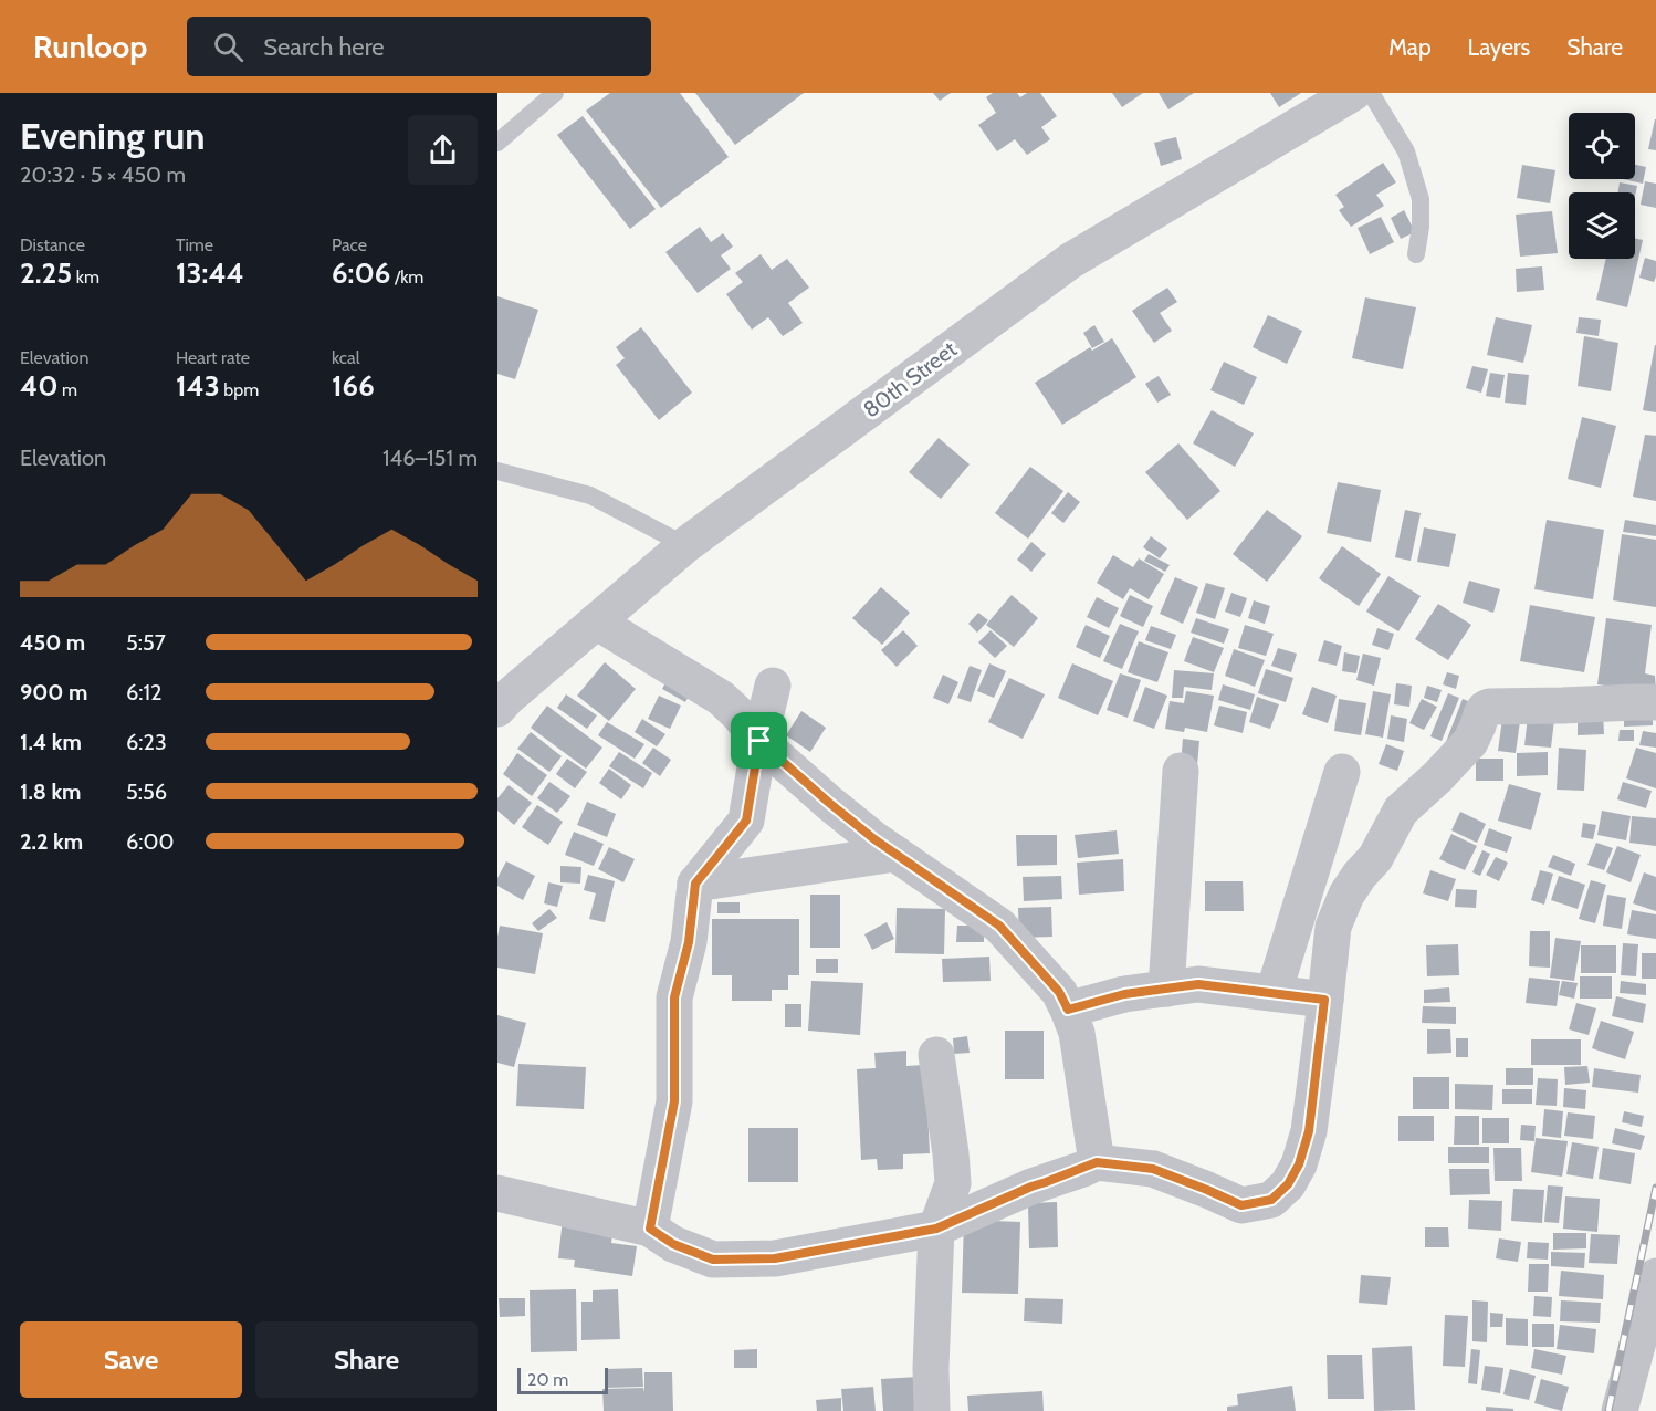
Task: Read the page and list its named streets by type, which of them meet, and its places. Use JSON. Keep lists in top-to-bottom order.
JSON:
{
  "streets": {
    "street": ["80th Street"]
  },
  "scale_bar": "20 m",
  "page": {
    "header": "Runloop",
    "search": "Search here",
    "nav": ["Map", "Layers", "Share"],
    "heading": ["Evening run", "20:32 · 5 × 450 m"],
    "stats": [
      ["Distance", "2.25 km"],
      ["Time", "13:44"],
      ["Pace", "6:06 /km"],
      ["Elevation", "40 m"],
      ["Heart rate", "143 bpm"],
      ["kcal", "166"]
    ],
    "chart": ["Elevation", "146–151 m"],
    "list": [
      {
        "name": "450 m",
        "note": "5:57"
      },
      {
        "name": "900 m",
        "note": "6:12"
      },
      {
        "name": "1.4 km",
        "note": "6:23"
      },
      {
        "name": "1.8 km",
        "note": "5:56"
      },
      {
        "name": "2.2 km",
        "note": "6:00"
      }
    ],
    "buttons": ["Save", "Share"],
    "scale": "20 m"
  }
}
